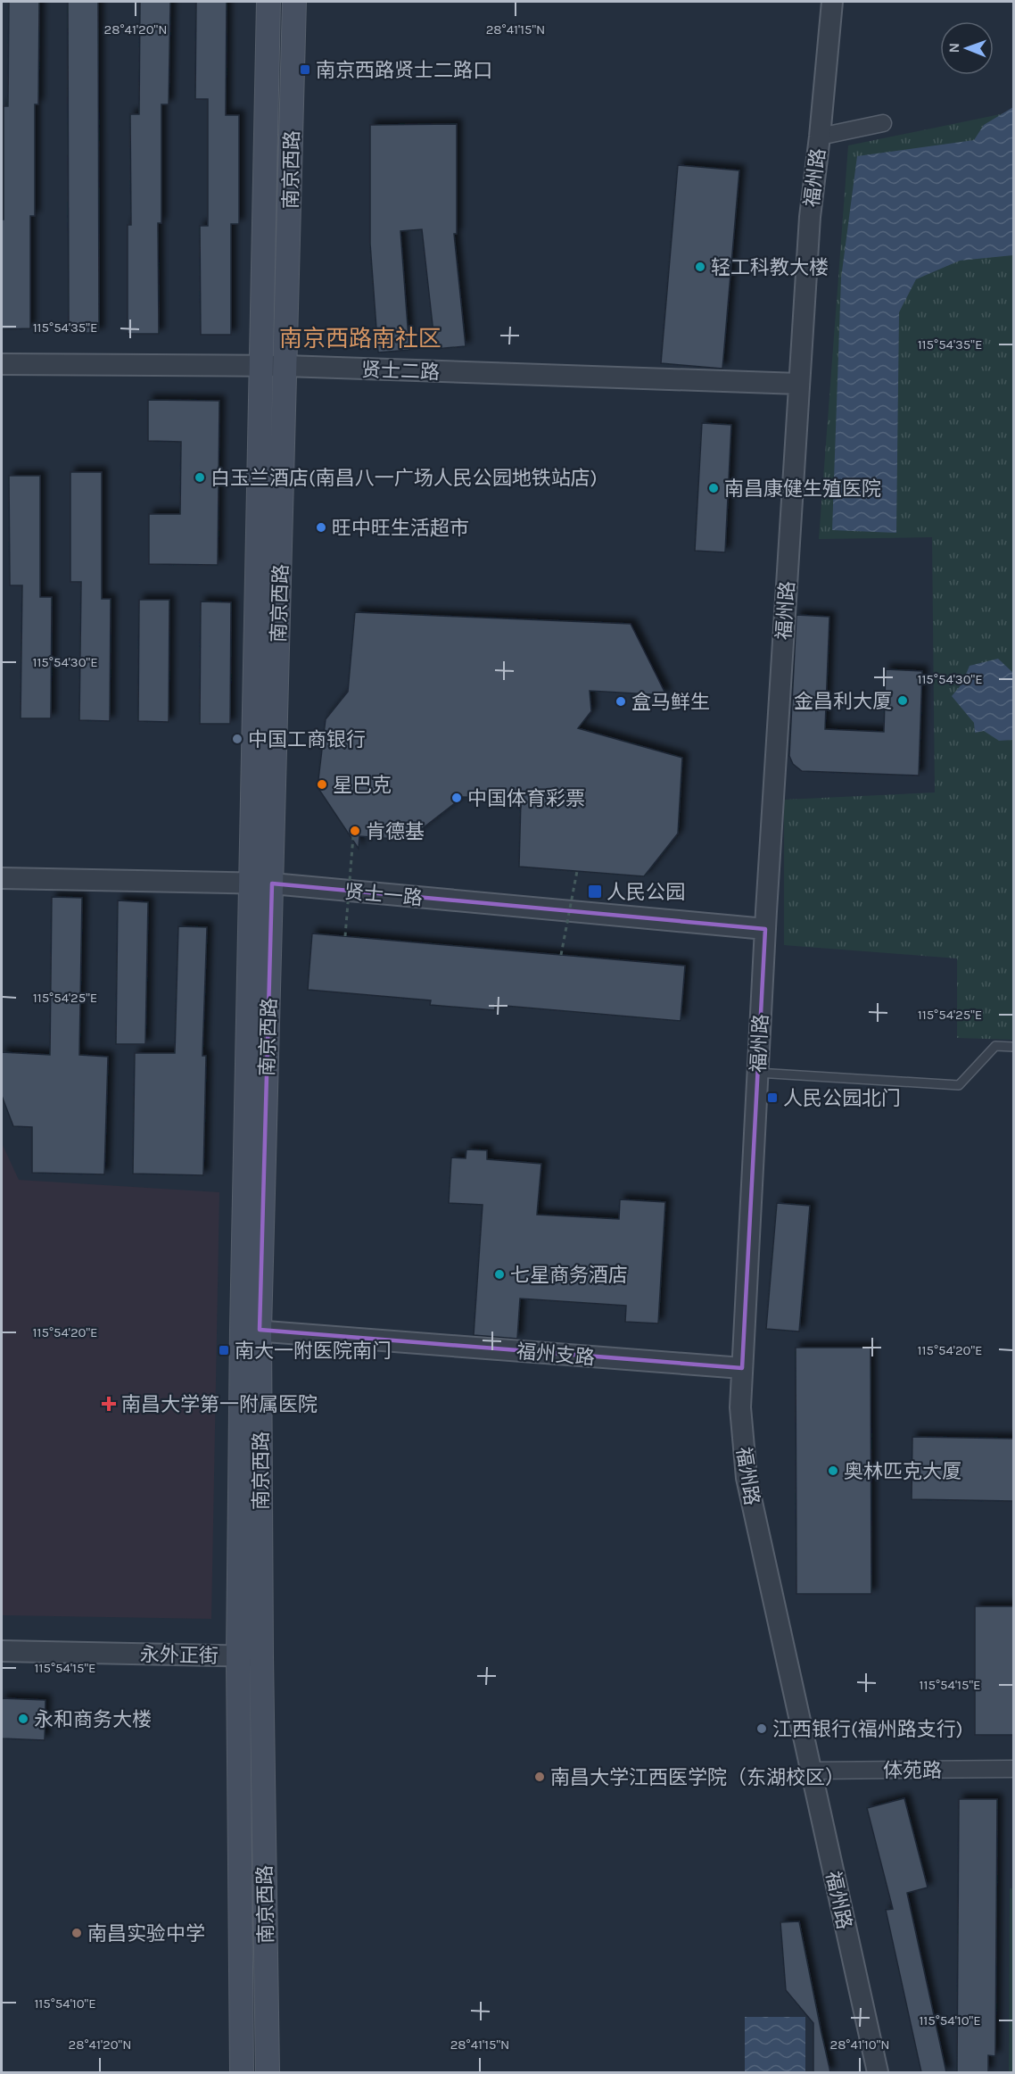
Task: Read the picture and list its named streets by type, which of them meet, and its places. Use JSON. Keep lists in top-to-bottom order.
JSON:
{
  "streets": {
    "main road": ["南京西路"],
    "street": [
      "福州路",
      "贤士二路",
      "贤士一路",
      "福州支路",
      "永外正街",
      "体苑路"
    ]
  },
  "crossings": [
    ["南京西路", "贤士二路"],
    ["南京西路", "贤士一路"],
    ["南京西路", "福州支路"],
    ["南京西路", "永外正街"],
    ["福州路", "贤士二路"],
    ["福州路", "贤士一路"],
    ["福州路", "福州支路"],
    ["福州路", "体苑路"]
  ],
  "districts": ["南京西路南社区"],
  "places": {
    "transit": [
      "南京西路贤士二路口",
      "人民公园",
      "人民公园北门",
      "南大一附医院南门"
    ],
    "other": [
      "轻工科教大楼",
      "白玉兰酒店(南昌八一广场人民公园地铁站店)",
      "南昌康健生殖医院",
      "旺中旺生活超市",
      "金昌利大厦",
      "盒马鲜生",
      "中国工商银行",
      "星巴克",
      "中国体育彩票",
      "肯德基",
      "七星商务酒店",
      "奥林匹克大厦",
      "永和商务大楼",
      "江西银行(福州路支行)",
      "南昌大学江西医学院（东湖校区）",
      "南昌实验中学"
    ],
    "health": ["南昌大学第一附属医院"]
  },
  "north": "left",
  "coordinates": [
    "28°41'20\"N",
    "28°41'15\"N",
    "115°54'35\"E",
    "115°54'30\"E",
    "115°54'25\"E",
    "115°54'20\"E",
    "115°54'15\"E",
    "115°54'10\"E",
    "28°41'10\"N"
  ]
}
